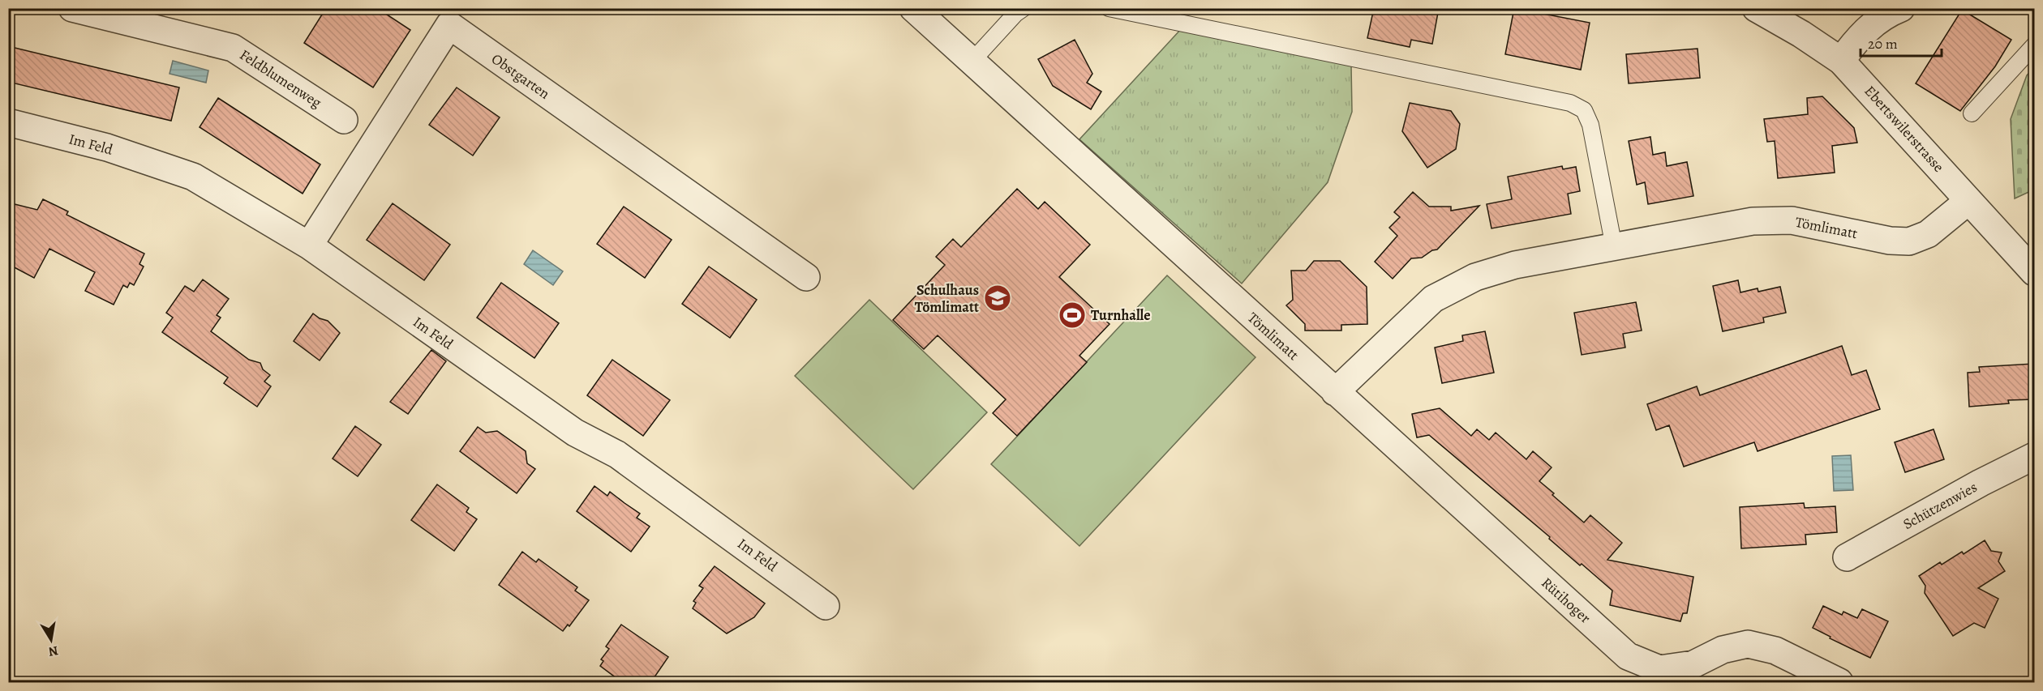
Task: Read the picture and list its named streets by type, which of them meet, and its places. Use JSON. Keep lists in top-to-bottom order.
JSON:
{
  "streets": {
    "street": [
      "Obstgarten",
      "Feldblumenweg",
      "Ebertswilerstrasse",
      "Im Feld",
      "Tömlimatt",
      "Schützenwies",
      "Rütihoger"
    ]
  },
  "crossings": [
    ["Obstgarten", "Im Feld"],
    ["Ebertswilerstrasse", "Tömlimatt"],
    ["Tömlimatt", "Rütihoger"]
  ],
  "places": {
    "school or university": ["Schulhaus Tömlimatt"],
    "sports": ["Turnhalle"]
  },
  "scale_bar": "20 m",
  "north": "bottom"
}
